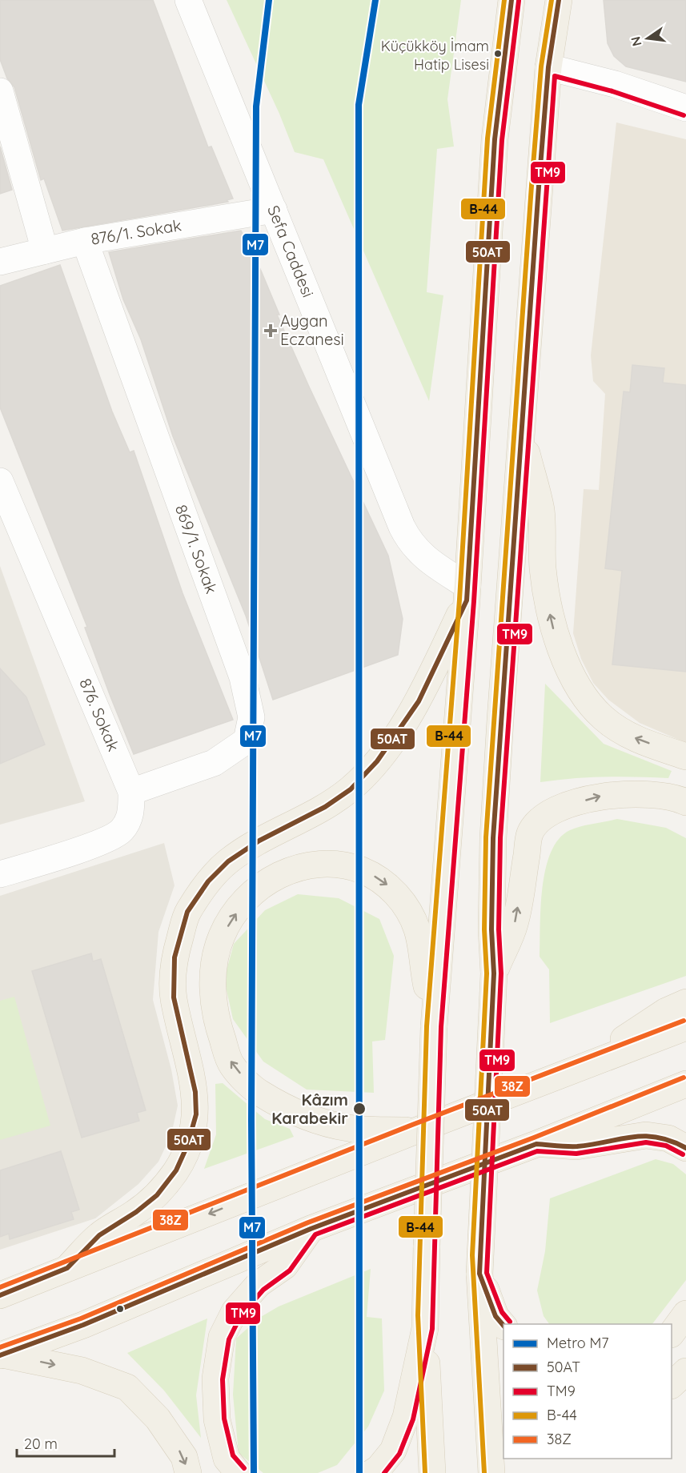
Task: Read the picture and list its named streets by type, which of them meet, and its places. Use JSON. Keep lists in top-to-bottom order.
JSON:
{
  "streets": {
    "street": [
      "876/1. Sokak",
      "Sefa Caddesi",
      "869/1. Sokak",
      "876. Sokak"
    ]
  },
  "crossings": [
    ["876/1. Sokak", "Sefa Caddesi"],
    ["876/1. Sokak", "869/1. Sokak"],
    ["869/1. Sokak", "876. Sokak"]
  ],
  "places": {
    "other": ["Küçükköy İmam Hatip Lisesi", "Kâzım Karabekir"],
    "health": ["Aygan Eczanesi"]
  },
  "lines": [
    "metro line M7",
    "transit line 50AT",
    "transit line B-44",
    "transit line TM9",
    "transit line 38Z"
  ],
  "legend": [
    "Metro M7",
    "50AT",
    "TM9",
    "B-44",
    "38Z"
  ],
  "scale_bar": "20 m",
  "north": "left"
}
